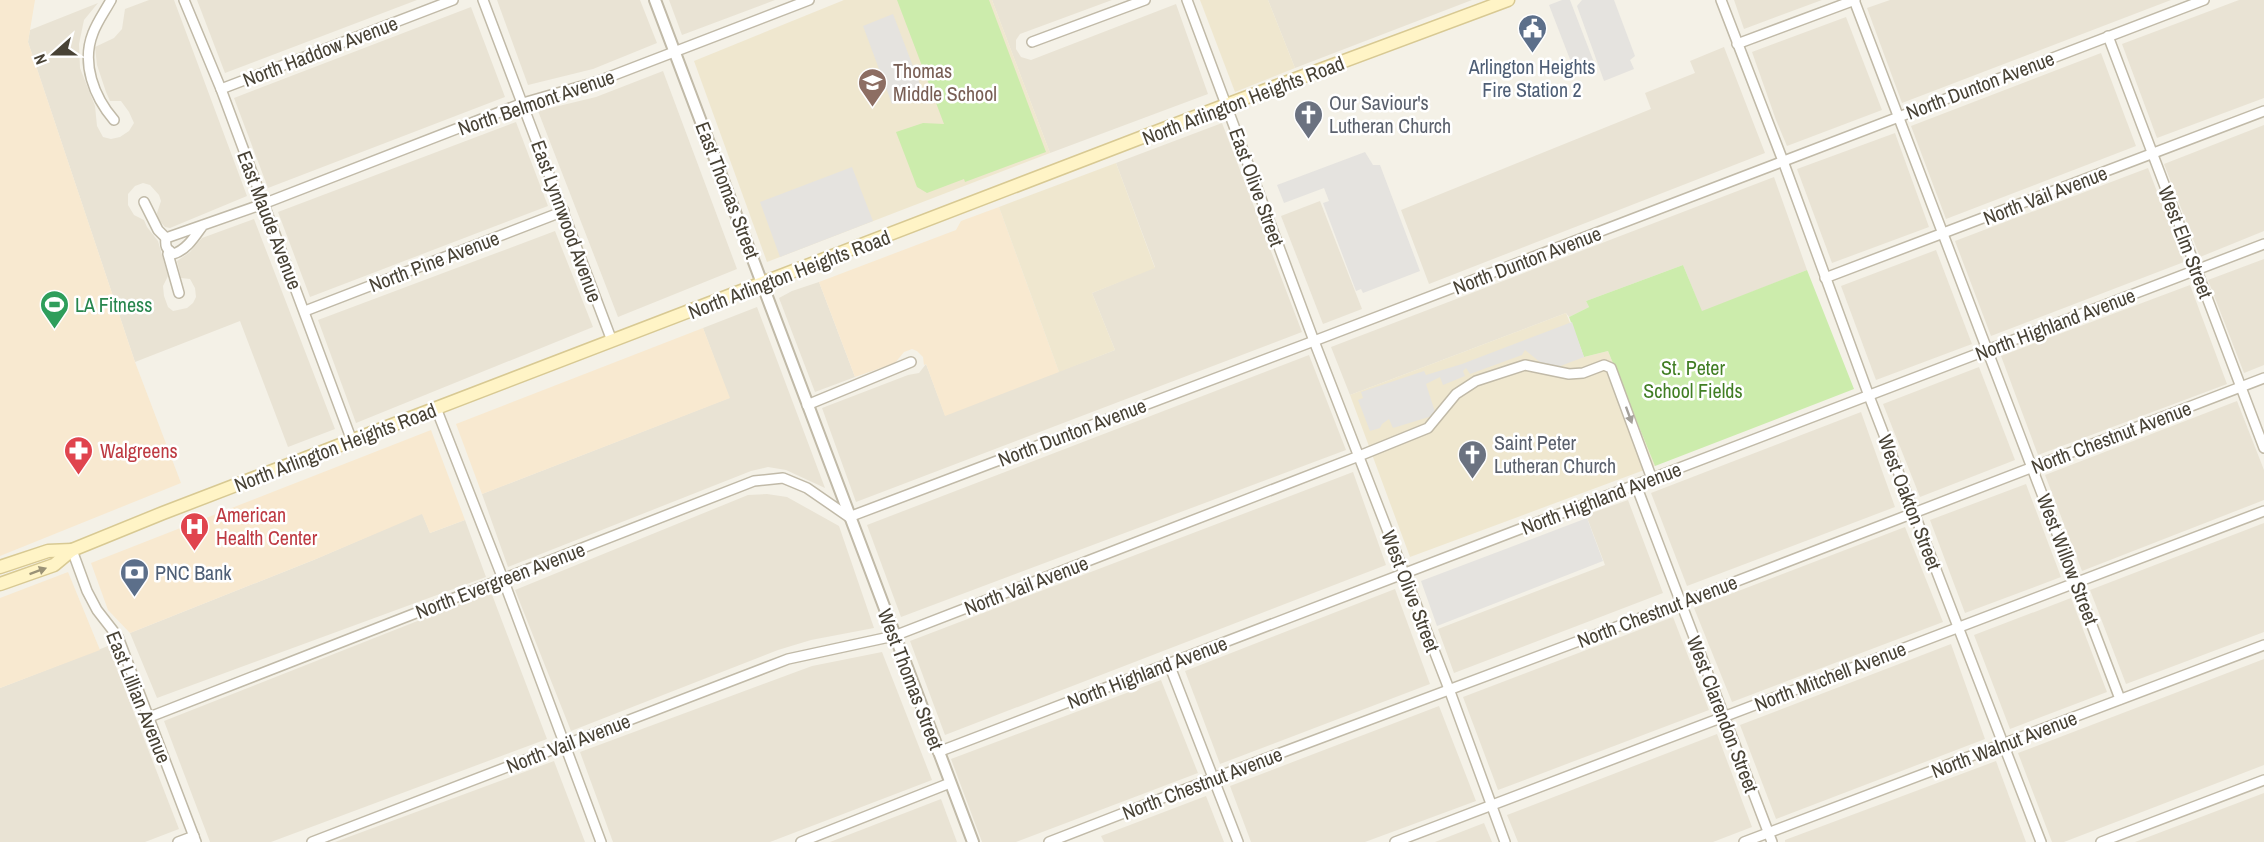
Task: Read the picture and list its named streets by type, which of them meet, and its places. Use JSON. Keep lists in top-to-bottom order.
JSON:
{
  "streets": {
    "main road": ["North Arlington Heights Road"],
    "street": [
      "North Haddow Avenue",
      "North Dunton Avenue",
      "North Belmont Avenue",
      "East Olive Street",
      "East Thomas Street",
      "North Vail Avenue",
      "East Maude Avenue",
      "East Lynnwood Avenue",
      "West Elm Street",
      "North Pine Avenue",
      "North Highland Avenue",
      "North Chestnut Avenue",
      "West Oakton Street",
      "West Willow Street",
      "North Evergreen Avenue",
      "West Olive Street",
      "North Mitchell Avenue",
      "West Thomas Street",
      "East Lillian Avenue",
      "West Clarendon Street",
      "North Walnut Avenue"
    ]
  },
  "crossings": [
    ["North Haddow Avenue", "East Maude Avenue"],
    ["North Dunton Avenue", "East Olive Street"],
    ["North Dunton Avenue", "East Thomas Street"],
    ["North Dunton Avenue", "West Elm Street"],
    ["North Dunton Avenue", "West Oakton Street"],
    ["North Dunton Avenue", "West Willow Street"],
    ["North Dunton Avenue", "North Evergreen Avenue"],
    ["North Dunton Avenue", "West Olive Street"],
    ["North Dunton Avenue", "West Thomas Street"],
    ["North Arlington Heights Road", "East Olive Street"],
    ["North Arlington Heights Road", "East Thomas Street"],
    ["North Arlington Heights Road", "East Maude Avenue"],
    ["North Arlington Heights Road", "East Lynnwood Avenue"],
    ["North Arlington Heights Road", "East Lillian Avenue"],
    ["North Belmont Avenue", "East Thomas Street"],
    ["North Belmont Avenue", "East Maude Avenue"],
    ["North Belmont Avenue", "East Lynnwood Avenue"],
    ["East Olive Street", "West Olive Street"],
    ["East Thomas Street", "North Evergreen Avenue"],
    ["East Thomas Street", "West Thomas Street"],
    ["North Vail Avenue", "West Elm Street"],
    ["North Vail Avenue", "North Highland Avenue"],
    ["North Vail Avenue", "West Oakton Street"],
    ["North Vail Avenue", "West Willow Street"],
    ["North Vail Avenue", "West Olive Street"],
    ["North Vail Avenue", "West Thomas Street"],
    ["East Maude Avenue", "North Pine Avenue"],
    ["East Lynnwood Avenue", "North Pine Avenue"],
    ["West Elm Street", "North Highland Avenue"],
    ["West Elm Street", "North Chestnut Avenue"],
    ["North Highland Avenue", "West Oakton Street"],
    ["North Highland Avenue", "West Willow Street"],
    ["North Highland Avenue", "West Olive Street"],
    ["North Highland Avenue", "West Thomas Street"],
    ["North Highland Avenue", "West Clarendon Street"],
    ["North Chestnut Avenue", "West Oakton Street"],
    ["North Chestnut Avenue", "West Willow Street"],
    ["North Chestnut Avenue", "West Olive Street"],
    ["North Chestnut Avenue", "West Clarendon Street"],
    ["West Oakton Street", "North Mitchell Avenue"],
    ["West Oakton Street", "North Walnut Avenue"],
    ["West Willow Street", "North Mitchell Avenue"],
    ["West Willow Street", "North Walnut Avenue"],
    ["North Evergreen Avenue", "West Thomas Street"],
    ["North Evergreen Avenue", "East Lillian Avenue"],
    ["West Olive Street", "North Mitchell Avenue"],
    ["North Mitchell Avenue", "West Clarendon Street"],
    ["West Clarendon Street", "North Walnut Avenue"]
  ],
  "parks": ["St. Peter School Fields"],
  "places": {
    "public building": ["Arlington Heights Fire Station 2"],
    "school or university": ["Thomas Middle School"],
    "church": ["Our Saviour's Lutheran Church", "Saint Peter Lutheran Church"],
    "sports": ["LA Fitness"],
    "pharmacy": ["Walgreens"],
    "hospital": ["American Health Center"],
    "bank": ["PNC Bank"]
  },
  "north": "left"
}
